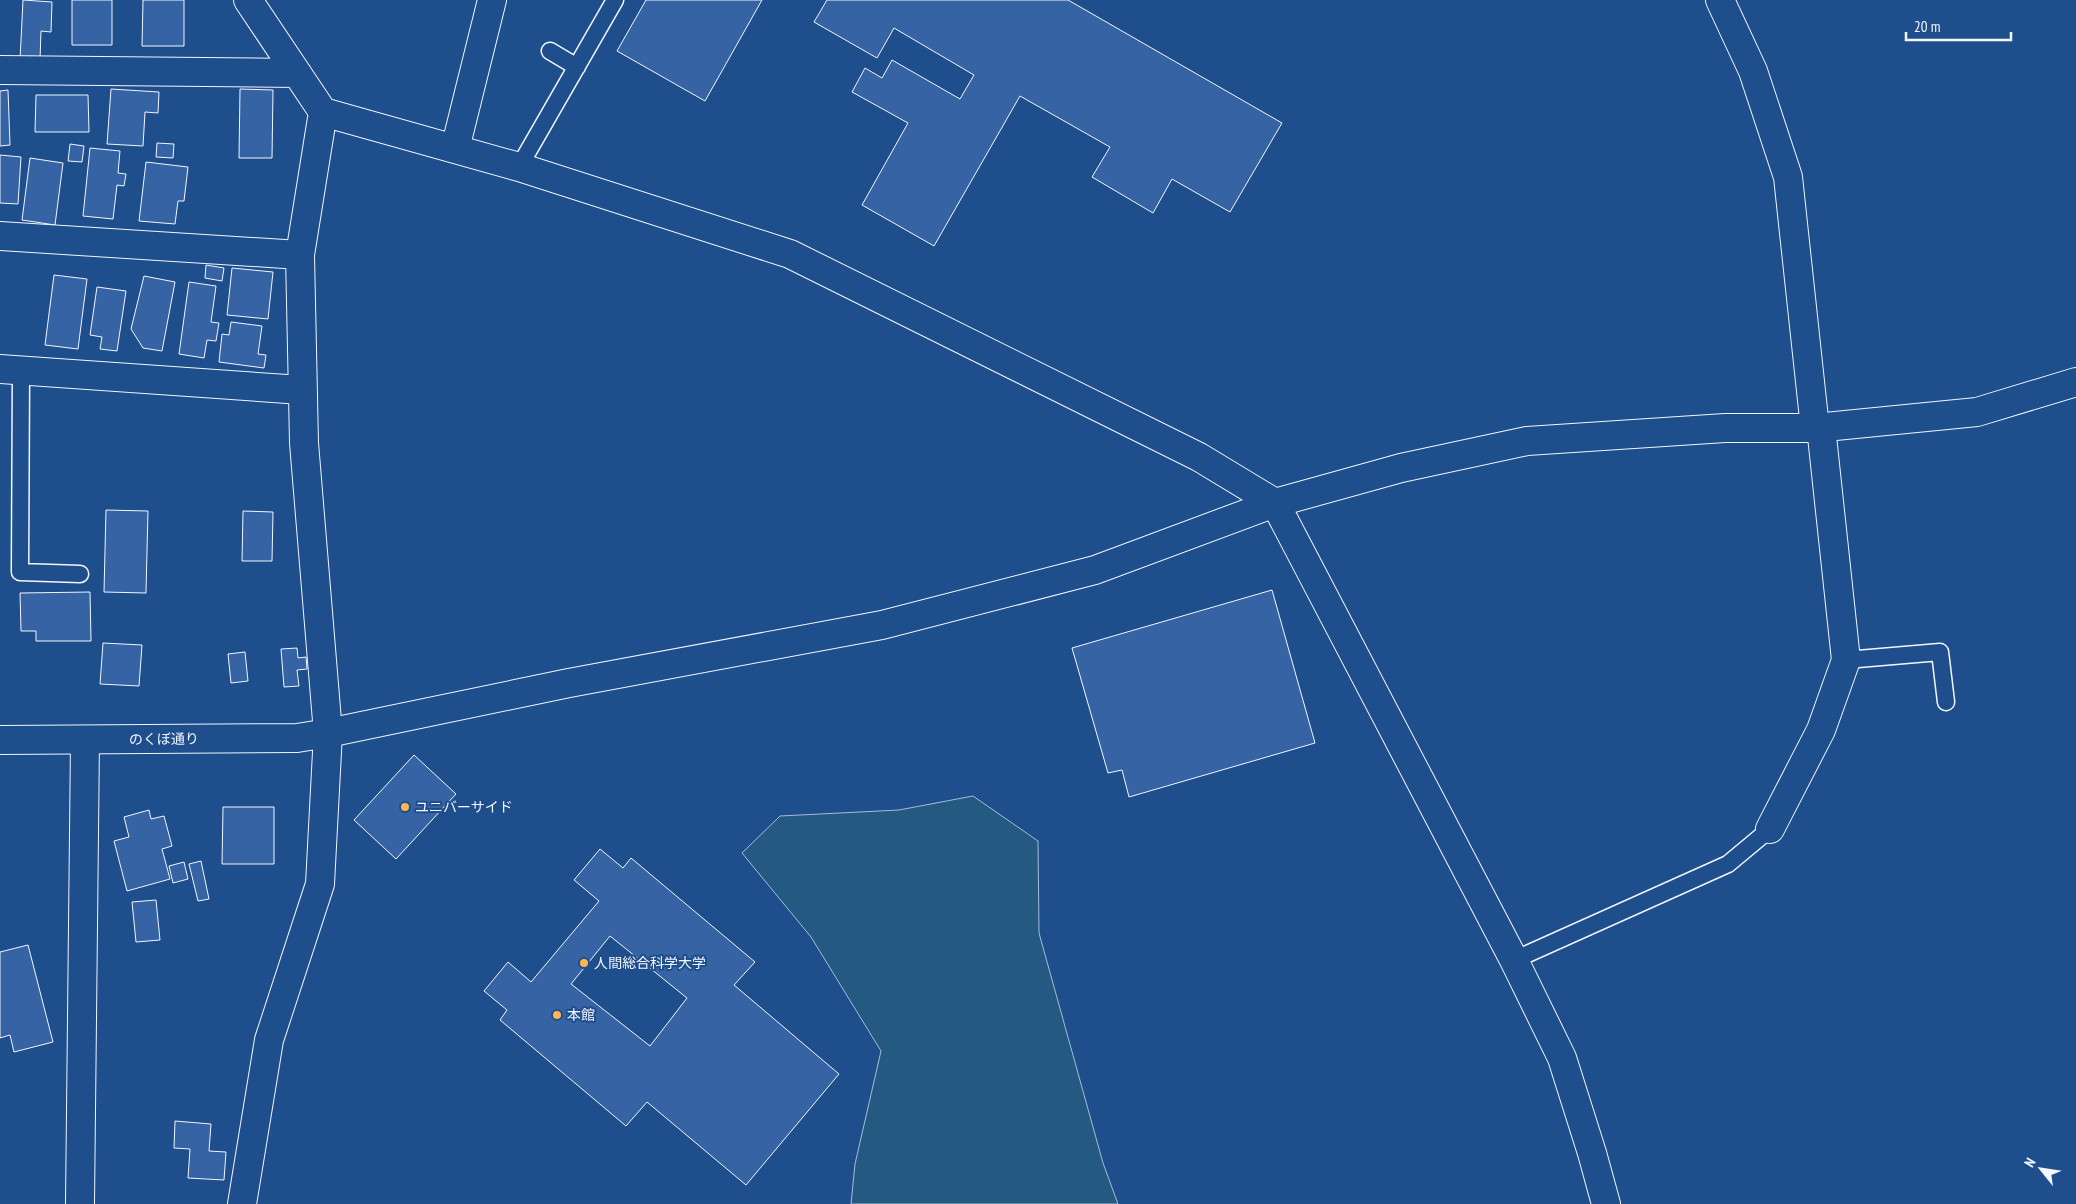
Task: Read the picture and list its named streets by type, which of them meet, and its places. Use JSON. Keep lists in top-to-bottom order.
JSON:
{
  "streets": {
    "street": ["のくぼ通り"]
  },
  "places": ["ユニバーサイド", "人間総合科学大学", "本館"],
  "scale_bar": "20 m",
  "north": "top left"
}
